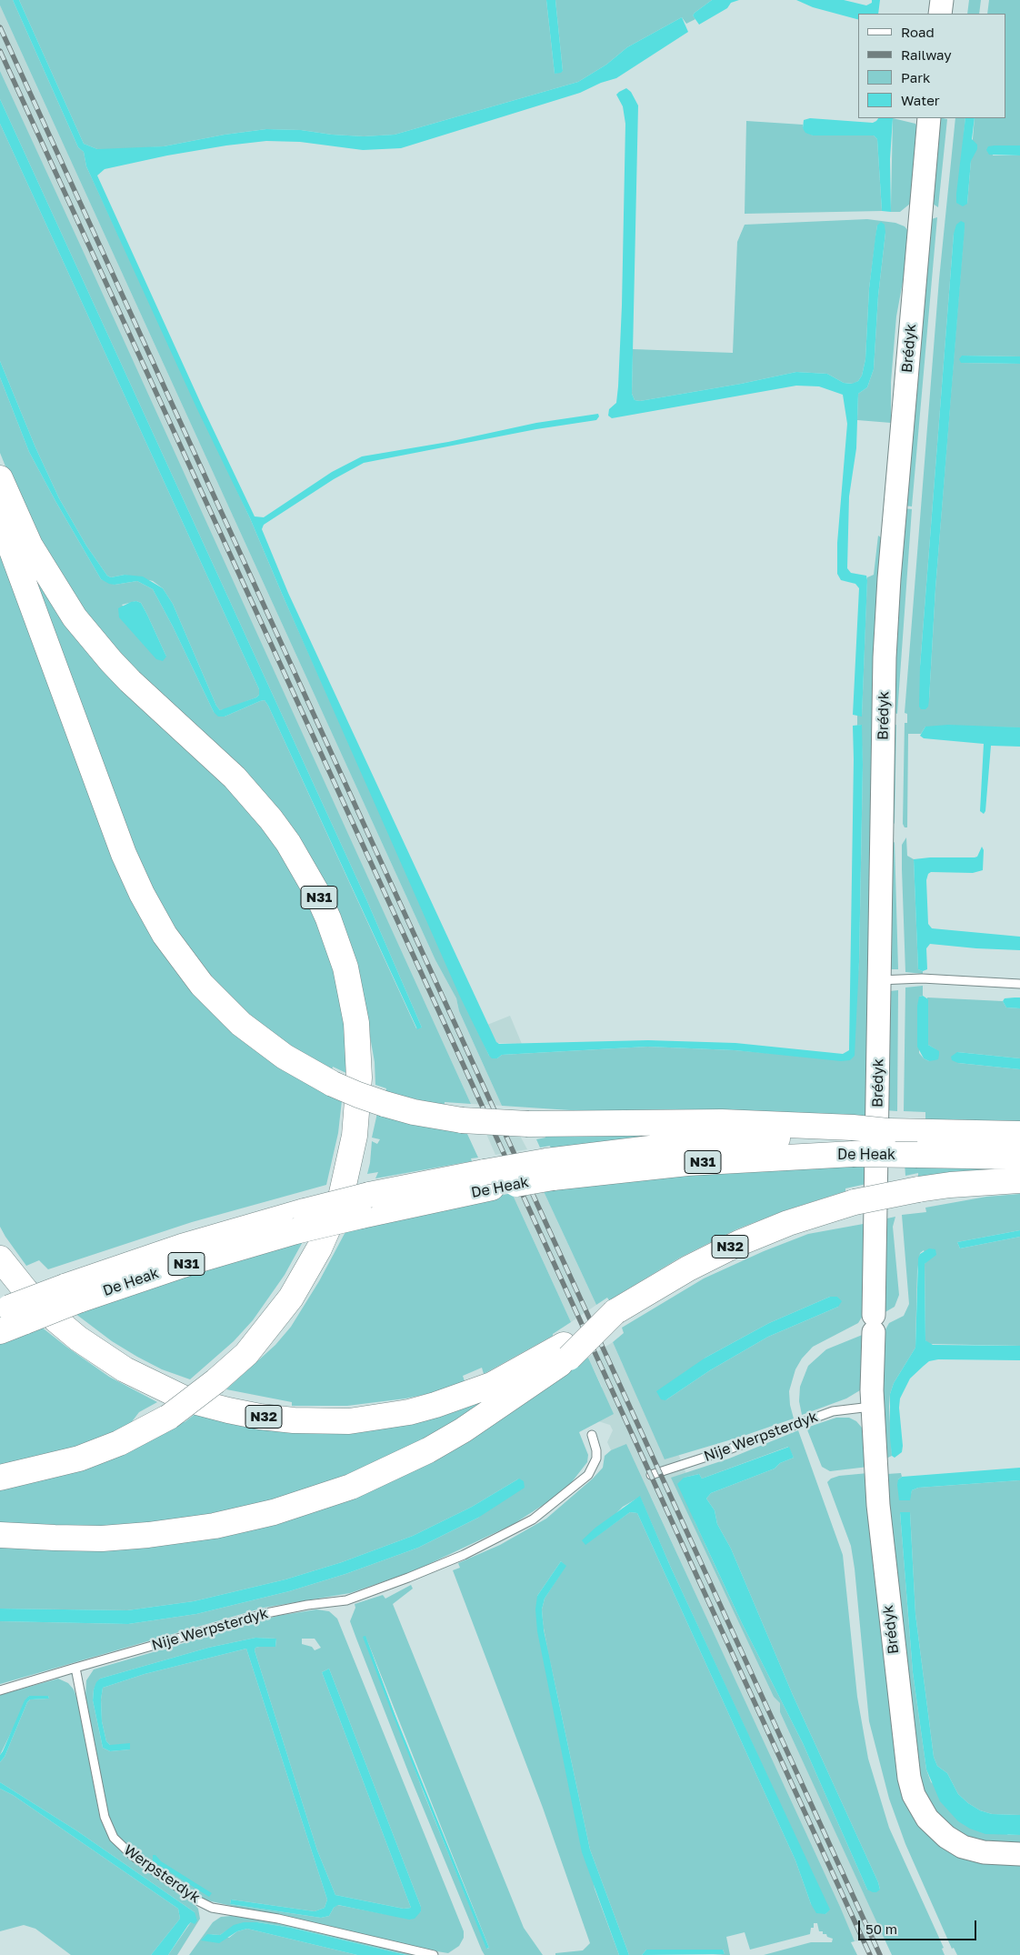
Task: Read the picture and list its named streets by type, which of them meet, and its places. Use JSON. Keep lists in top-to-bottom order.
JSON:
{
  "streets": {
    "highway": ["N31", "De Heak", "N32"],
    "street": ["Brédyk"],
    "lane": ["Nije Werpsterdyk", "Werpsterdyk"]
  },
  "crossings": [
    ["Brédyk", "Nije Werpsterdyk"],
    ["N31", "De Heak"],
    ["Nije Werpsterdyk", "Werpsterdyk"]
  ],
  "legend": [
    "Road",
    "Railway",
    "Park",
    "Water"
  ],
  "scale_bar": "50 m"
}
